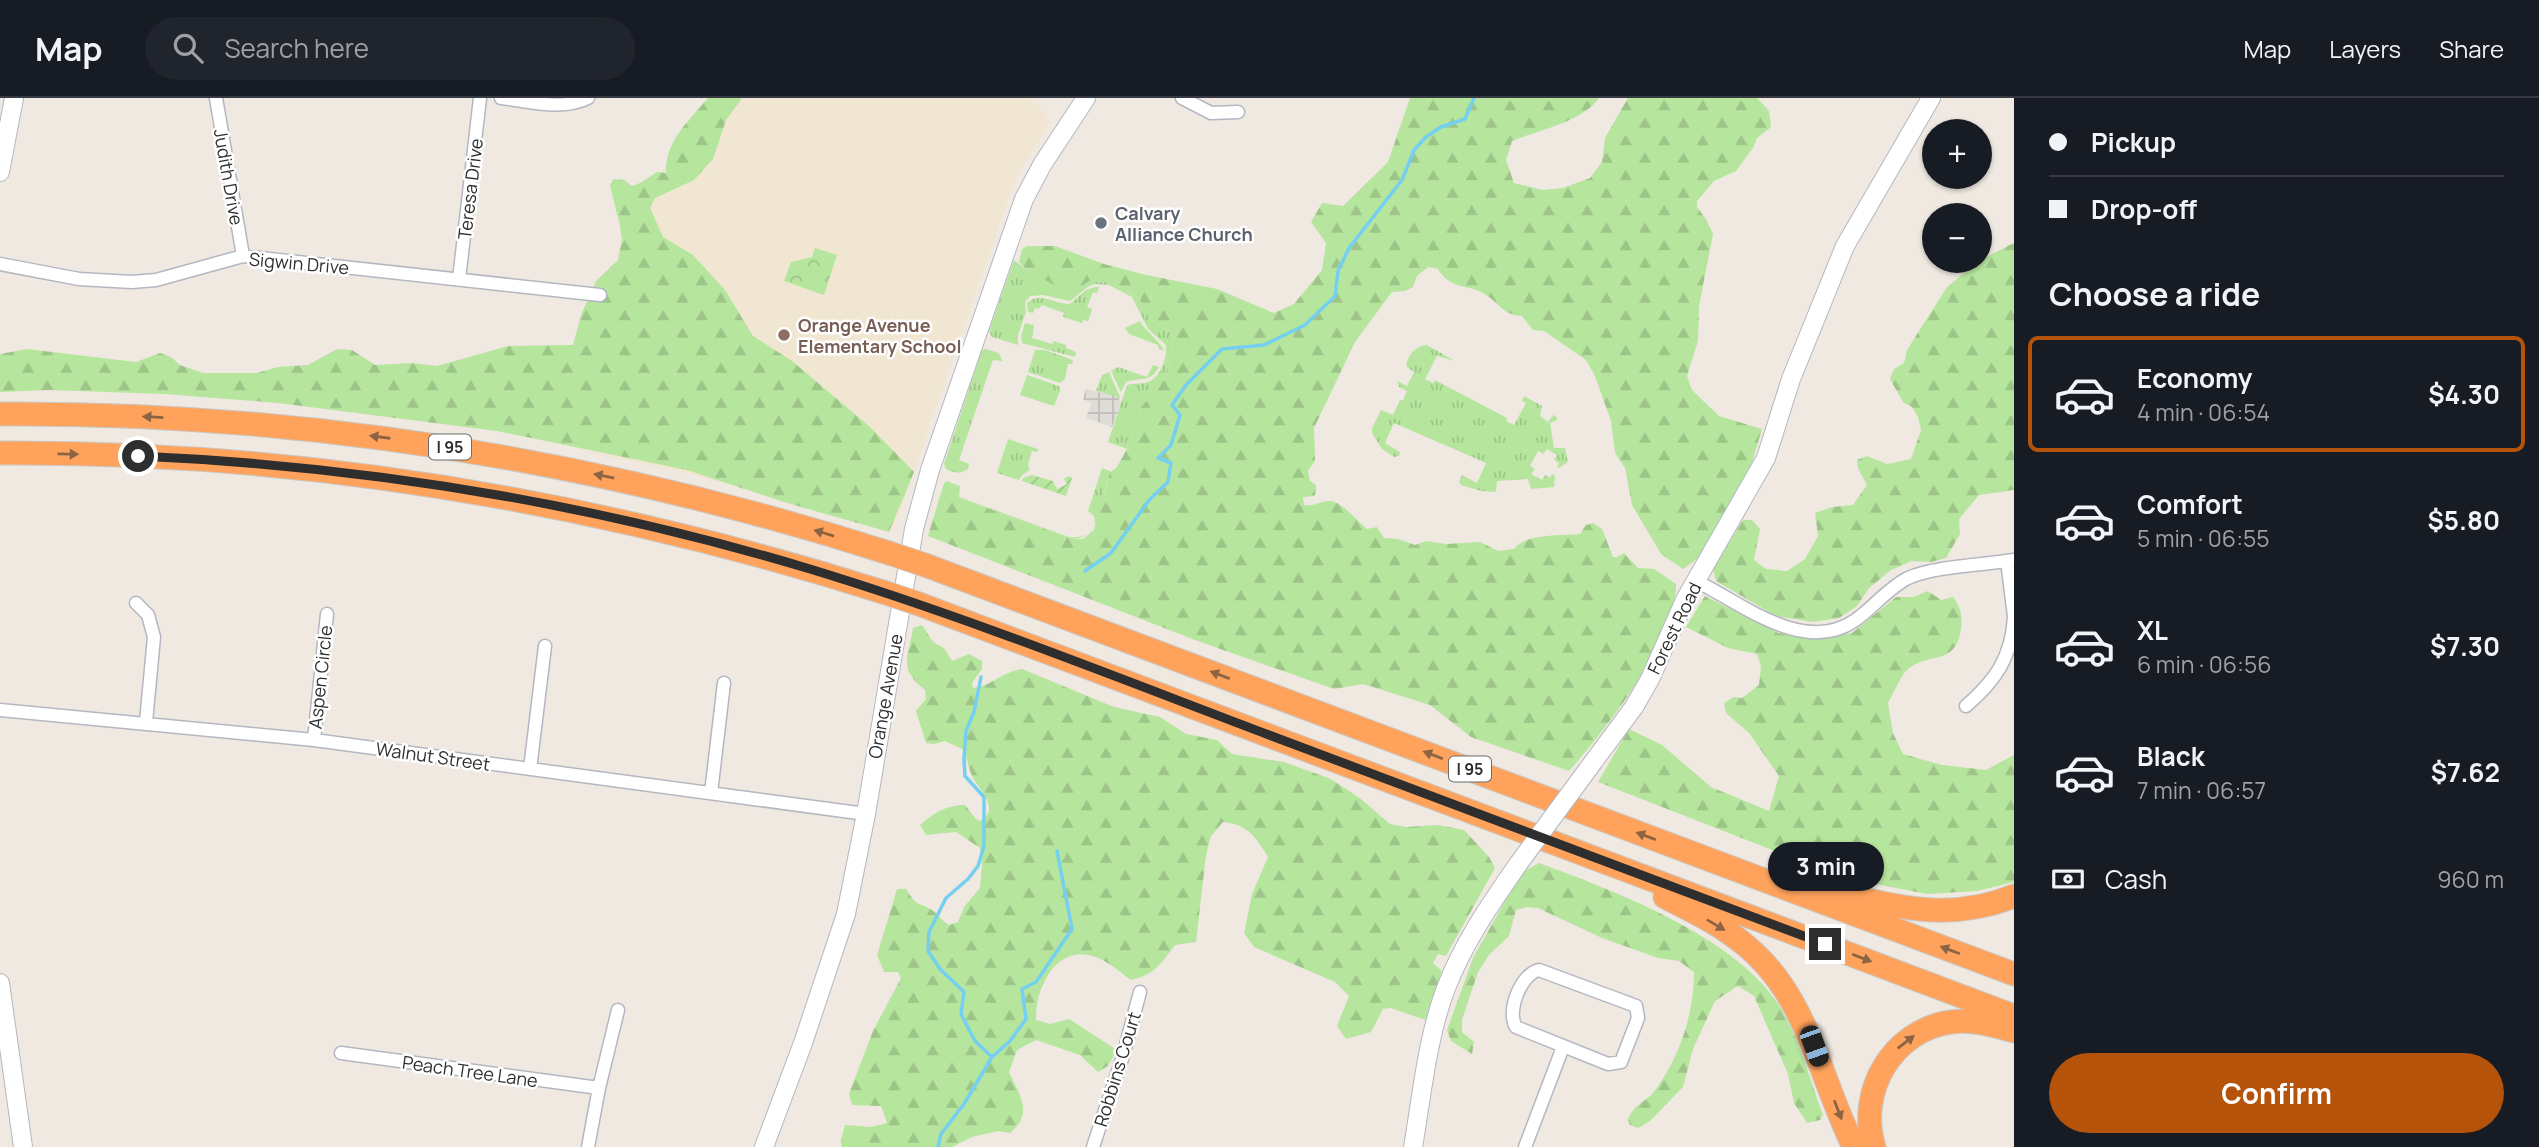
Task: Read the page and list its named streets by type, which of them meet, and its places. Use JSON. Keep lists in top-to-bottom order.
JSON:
{
  "streets": {
    "highway": ["I 95"],
    "main road": ["Forest Road", "Orange Avenue"],
    "street": [
      "Judith Drive",
      "Teresa Drive",
      "Sigwin Drive",
      "Aspen Circle",
      "Walnut Street",
      "Robbins Court",
      "Peach Tree Lane"
    ]
  },
  "crossings": [
    ["Judith Drive", "Sigwin Drive"],
    ["Teresa Drive", "Sigwin Drive"],
    ["Aspen Circle", "Walnut Street"],
    ["Orange Avenue", "Walnut Street"]
  ],
  "places": ["Calvary Alliance Church", "Orange Avenue Elementary School"],
  "page": {
    "header": "Map",
    "search": "Search here",
    "nav": ["Map", "Layers", "Share"],
    "banner": ["Pickup", "Drop-off"],
    "map_buttons": ["+", "−"],
    "heading": "Choose a ride",
    "list": [
      {
        "name": "Economy",
        "note": "4 min · 06:54",
        "value": "$4.30"
      },
      {
        "name": "Comfort",
        "note": "5 min · 06:55",
        "value": "$5.80"
      },
      {
        "name": "XL",
        "note": "6 min · 06:56",
        "value": "$7.30"
      },
      {
        "name": "Black",
        "note": "7 min · 06:57",
        "value": "$7.62"
      }
    ],
    "pay": ["Cash", "960 m"],
    "bubble": "3 min",
    "buttons": "Confirm"
  }
}
